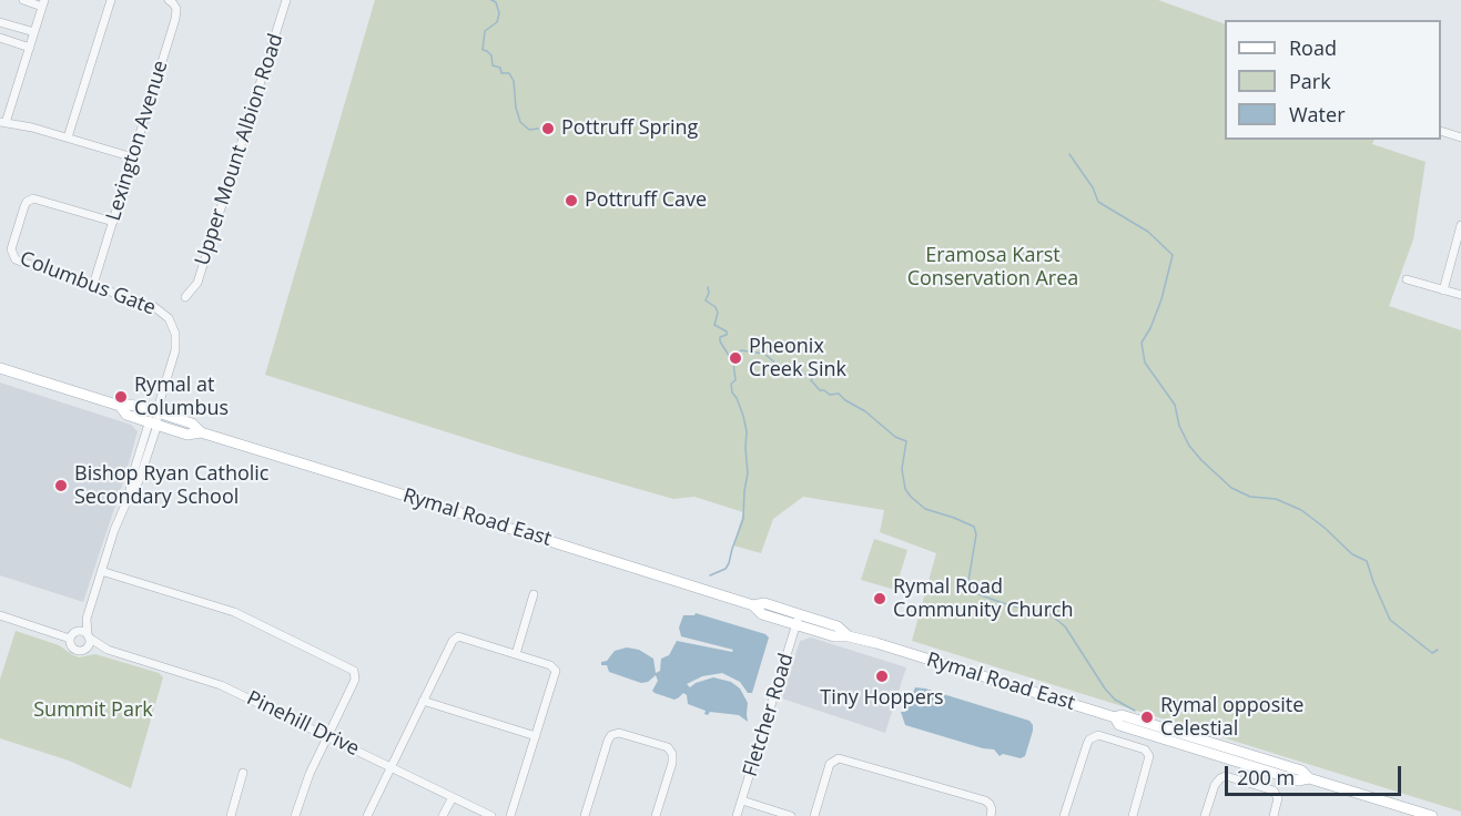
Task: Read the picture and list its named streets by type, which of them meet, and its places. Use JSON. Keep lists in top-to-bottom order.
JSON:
{
  "streets": {
    "main road": ["Rymal Road East"],
    "street": [
      "Lexington Avenue",
      "Upper Mount Albion Road",
      "Columbus Gate",
      "Fletcher Road",
      "Pinehill Drive"
    ]
  },
  "crossings": [
    ["Lexington Avenue", "Columbus Gate"],
    ["Columbus Gate", "Rymal Road East"],
    ["Rymal Road East", "Fletcher Road"]
  ],
  "parks": ["Eramosa Karst Conservation Area", "Summit Park"],
  "places": [
    "Pottruff Spring",
    "Pottruff Cave",
    "Pheonix Creek Sink",
    "Rymal at Columbus",
    "Bishop Ryan Catholic Secondary School",
    "Rymal Road Community Church",
    "Tiny Hoppers",
    "Rymal opposite Celestial"
  ],
  "legend": ["Road", "Park", "Water"],
  "scale_bar": "200 m"
}
